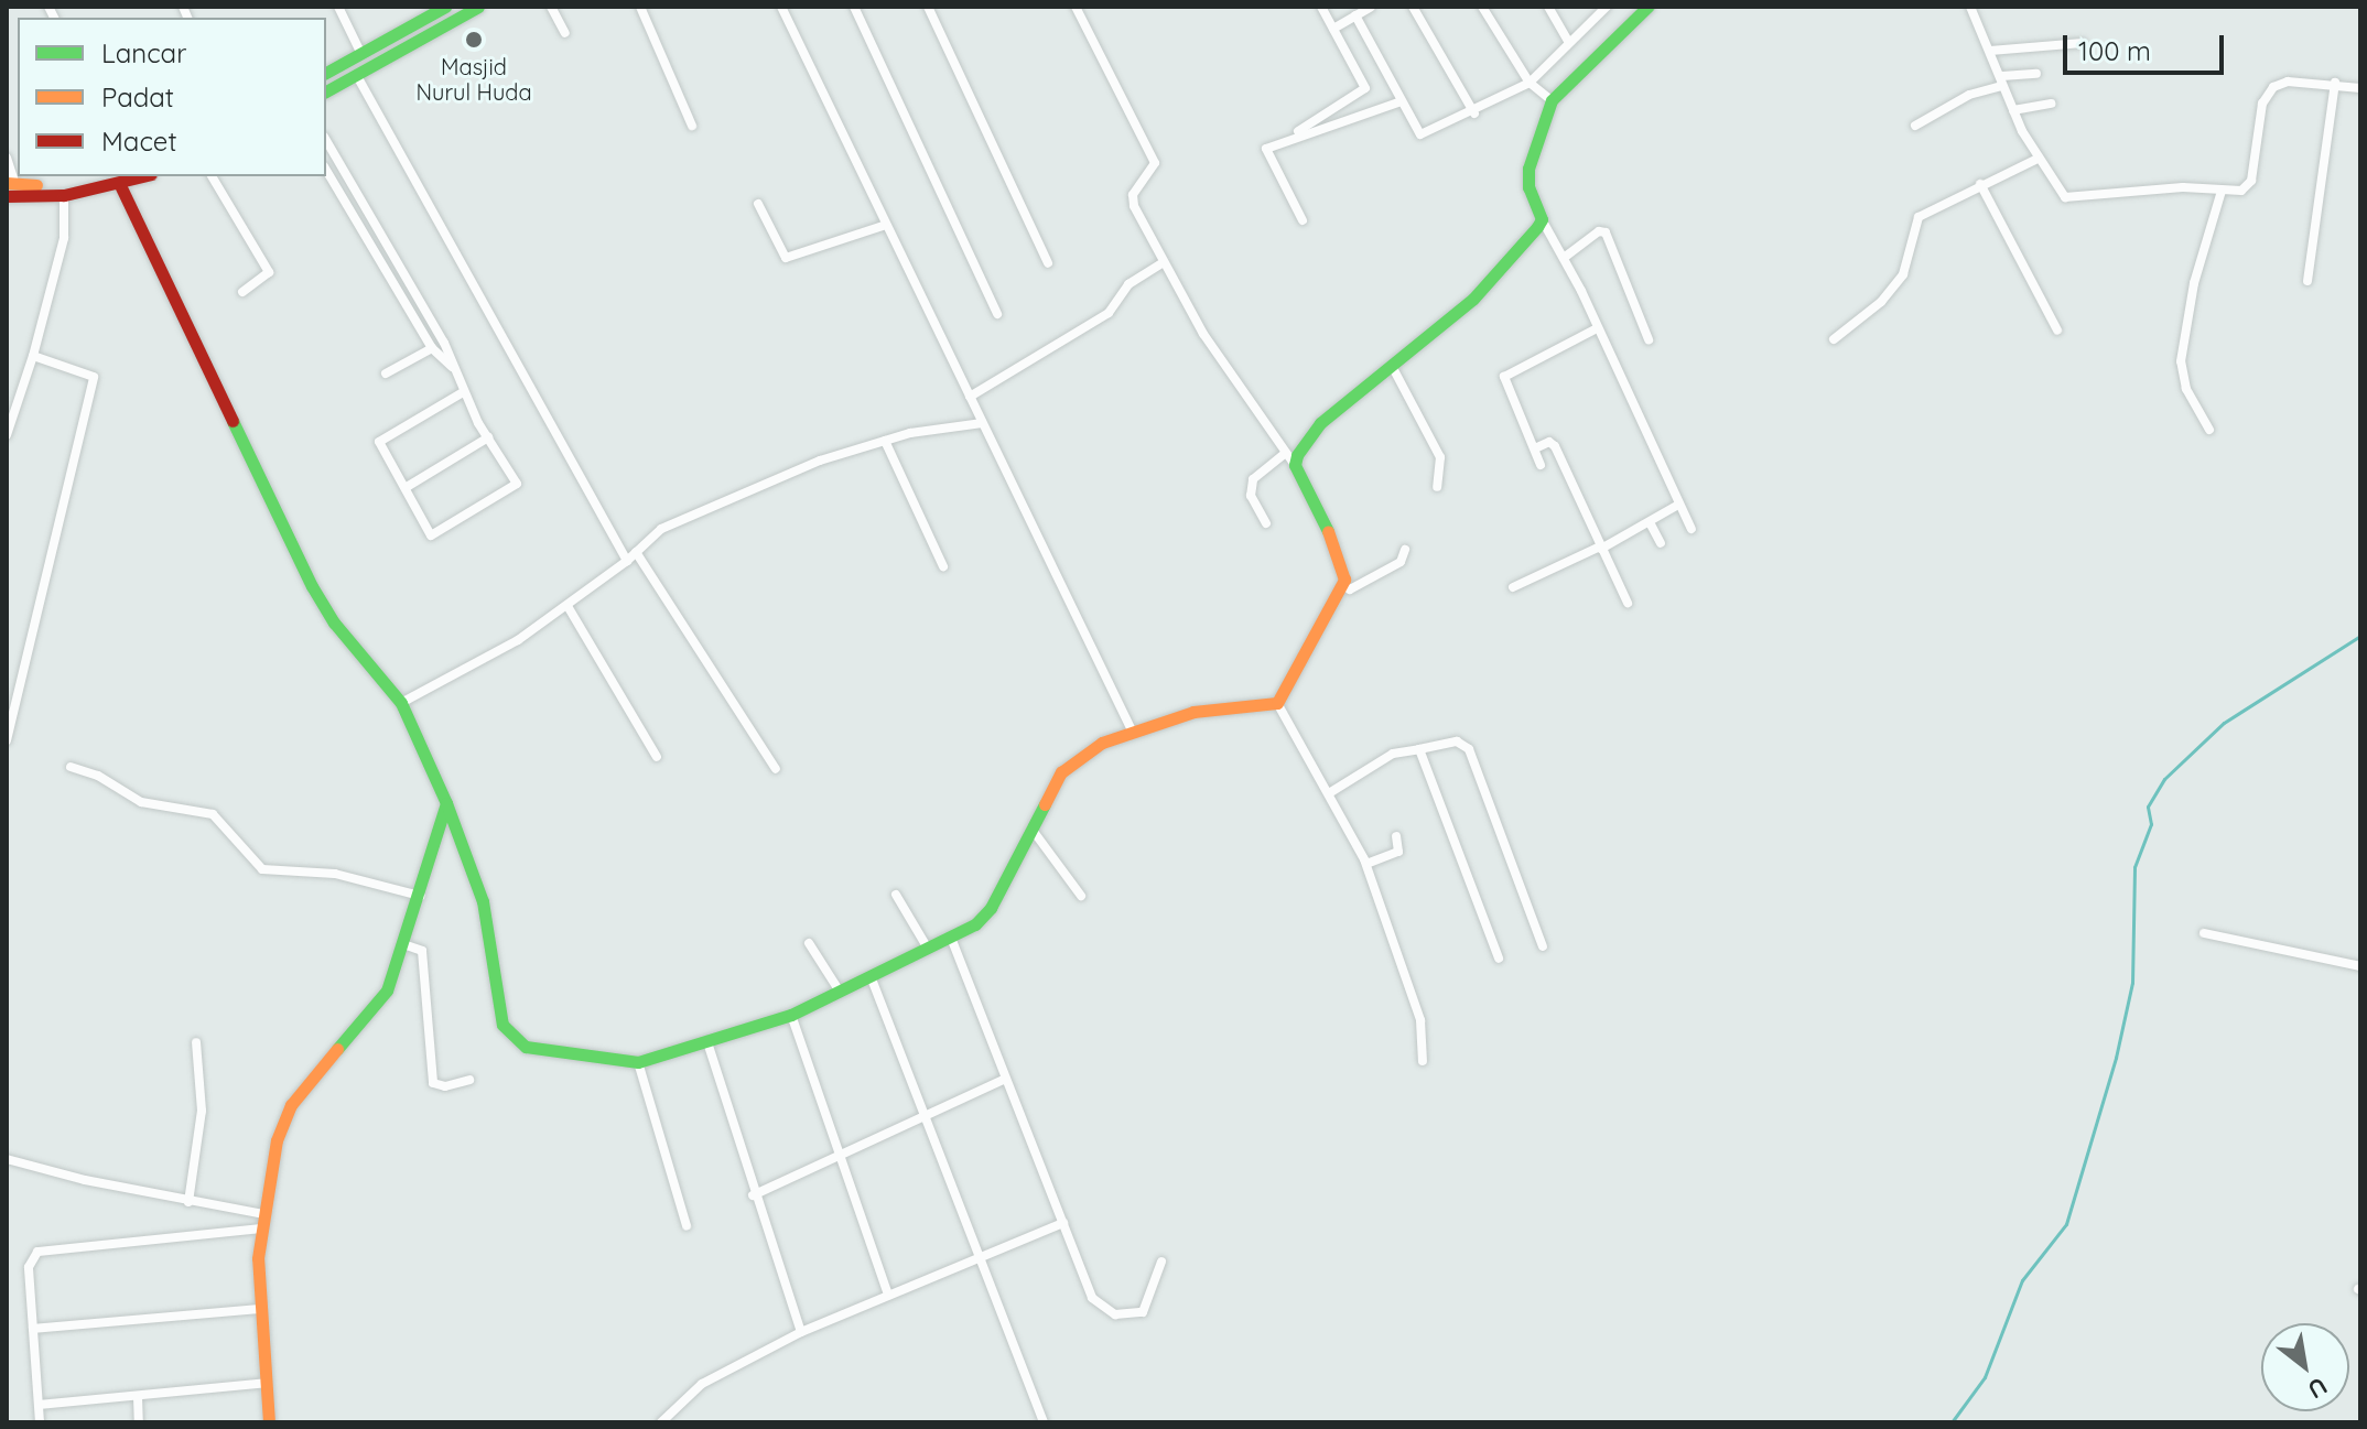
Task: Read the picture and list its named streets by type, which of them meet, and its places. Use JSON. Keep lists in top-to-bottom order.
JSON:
{
  "places": ["Masjid Nurul Huda"],
  "legend": ["Lancar", "Padat", "Macet"],
  "scale_bar": "100 m",
  "north": "bottom right"
}
